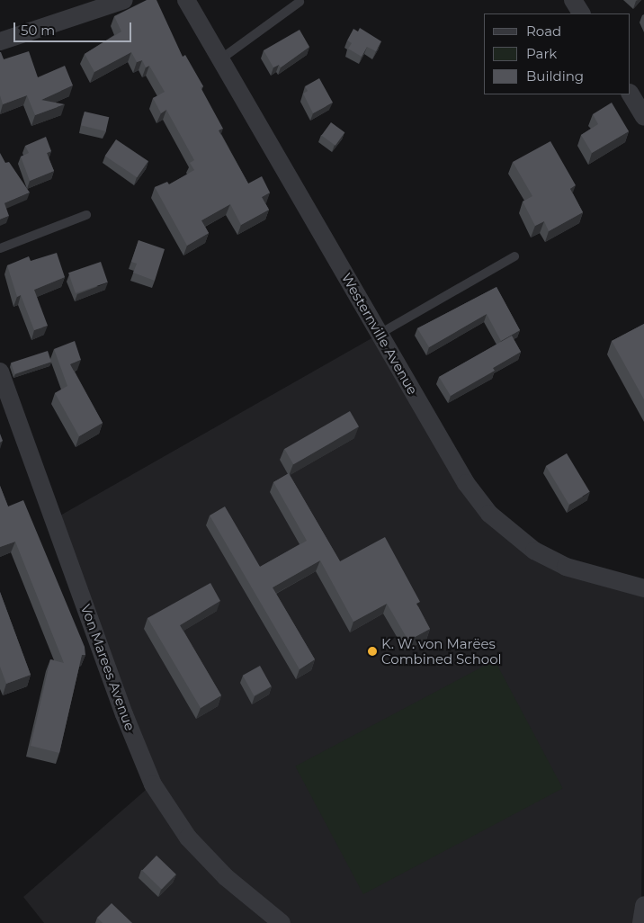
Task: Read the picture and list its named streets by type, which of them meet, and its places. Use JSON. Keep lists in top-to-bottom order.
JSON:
{
  "streets": {
    "street": ["Westernville Avenue", "Von Marees Avenue"]
  },
  "places": ["K. W. von Marëes Combined School"],
  "legend": ["Road", "Park", "Building"],
  "scale_bar": "50 m"
}
